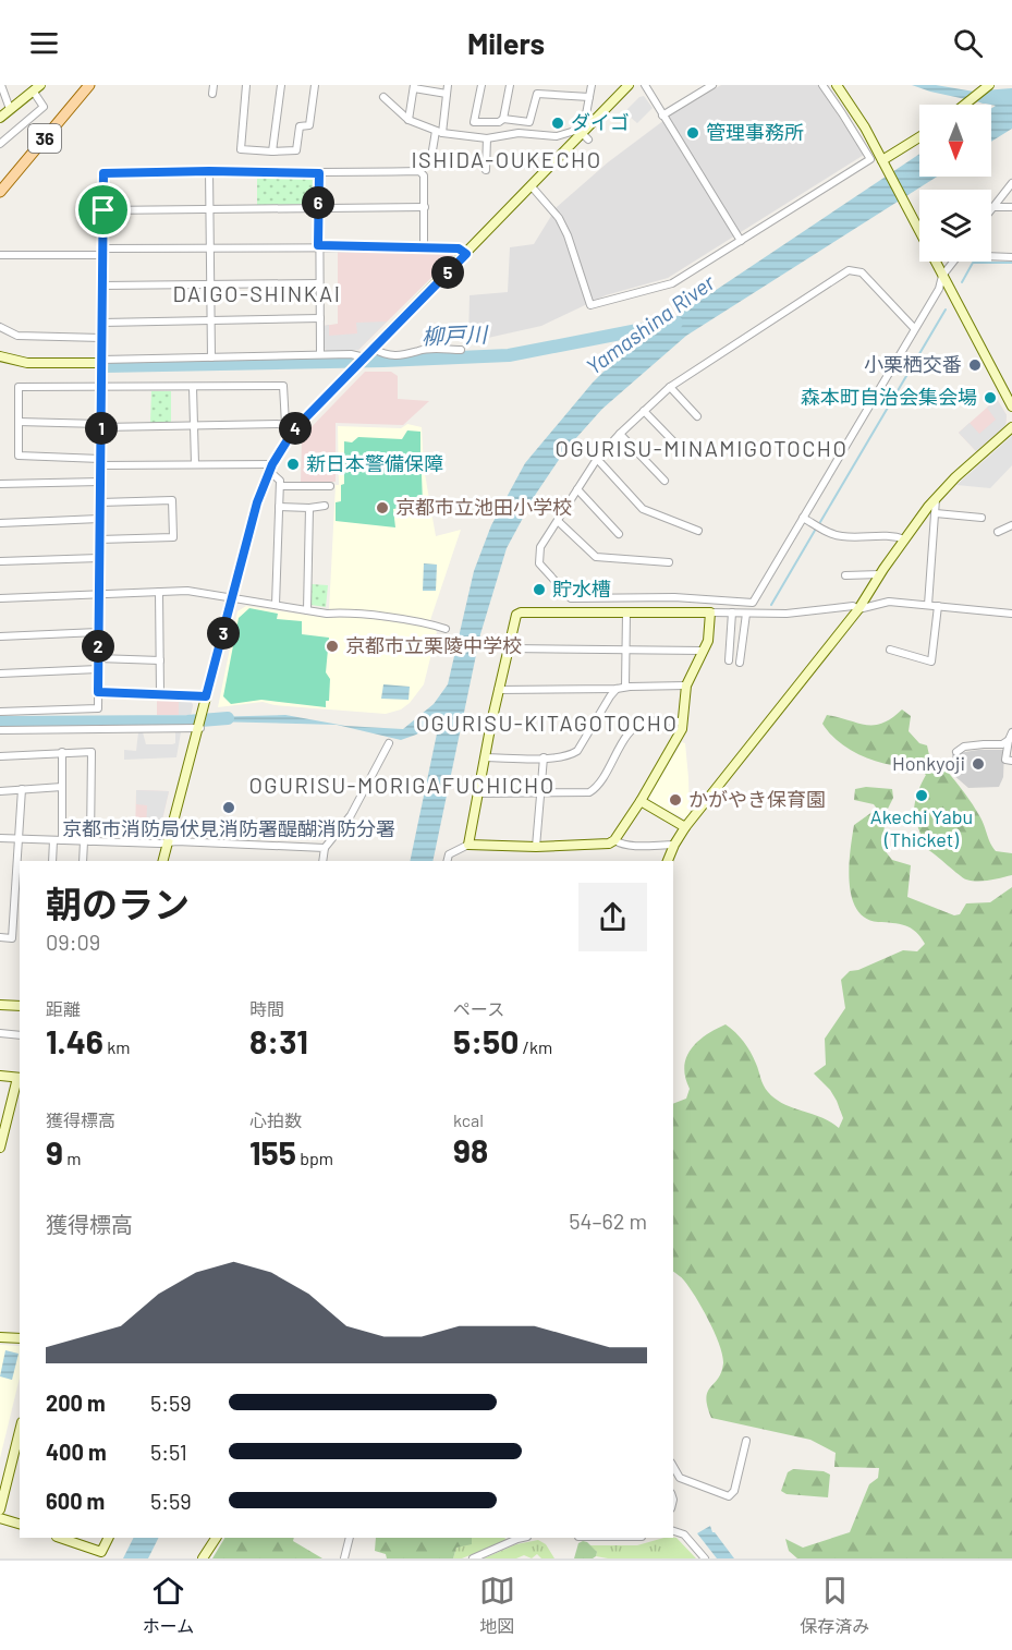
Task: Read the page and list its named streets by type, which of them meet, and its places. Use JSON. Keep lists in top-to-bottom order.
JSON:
{
  "streets": {
    "main road": ["36"]
  },
  "districts": [
    "ISHIDA-OUKECHO",
    "DAIGO-SHINKAI",
    "OGURISU-MINAMIGOTOCHO",
    "OGURISU-KITAGOTOCHO",
    "OGURISU-MORIGAFUCHICHO"
  ],
  "water": ["Yamashina River", "柳戸川"],
  "places": [
    "ダイゴ",
    "管理事務所",
    "小栗栖交番",
    "森本町自治会集会場",
    "新日本警備保障",
    "京都市立池田小学校",
    "貯水槽",
    "京都市立栗陵中学校",
    "Honkyoji",
    "Akechi Yabu (Thicket)",
    "かがやき保育園",
    "京都市消防局伏見消防署醍醐消防分署"
  ],
  "north": "bottom",
  "page": {
    "header": "Milers",
    "pins": [
      "6",
      "5",
      "1",
      "4",
      "3",
      "2"
    ],
    "heading": ["朝のラン", "09:09"],
    "stats": [
      ["距離", "1.46 km"],
      ["時間", "8:31"],
      ["ペース", "5:50 /km"],
      ["獲得標高", "9 m"],
      ["心拍数", "155 bpm"],
      ["kcal", "98"]
    ],
    "chart": ["獲得標高", "54–62 m"],
    "list": [
      {
        "name": "200 m",
        "note": "5:59"
      },
      {
        "name": "400 m",
        "note": "5:51"
      },
      {
        "name": "600 m",
        "note": "5:59"
      }
    ],
    "tabs": ["ホーム", "地図", "保存済み"]
  }
}
